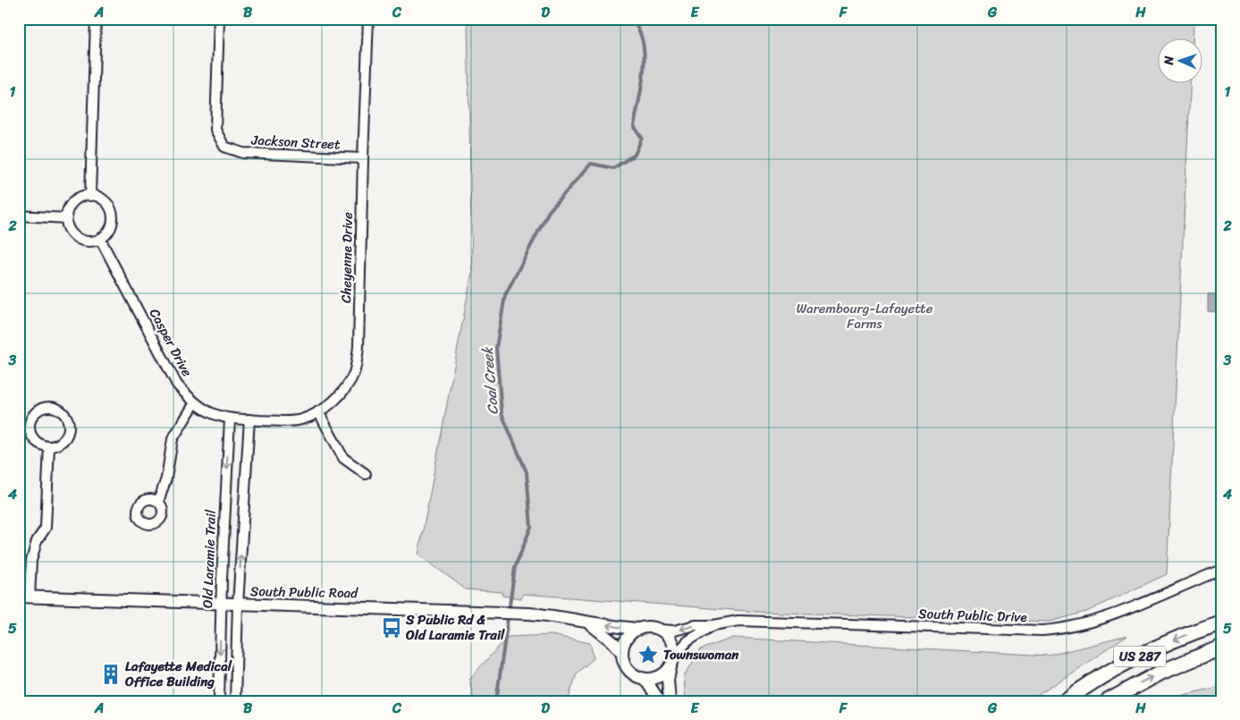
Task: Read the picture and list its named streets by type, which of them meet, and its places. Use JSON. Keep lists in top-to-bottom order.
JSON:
{
  "streets": {
    "main road": ["US 287"],
    "street": [
      "Jackson Street",
      "Cheyenne Drive",
      "Casper Drive",
      "Old Laramie Trail",
      "South Public Road",
      "South Public Drive"
    ]
  },
  "crossings": [
    ["Jackson Street", "Cheyenne Drive"],
    ["Cheyenne Drive", "Casper Drive"],
    ["Casper Drive", "Old Laramie Trail"],
    ["Old Laramie Trail", "South Public Road"],
    ["South Public Road", "South Public Drive"]
  ],
  "water": ["Coal Creek"],
  "parks": ["Warembourg-Lafayette Farms"],
  "places": {
    "bus stop": ["S Public Rd & Old Laramie Trail"],
    "place": ["Townswoman"],
    "building": ["Lafayette Medical Office Building"]
  },
  "north": "left",
  "grid": {
    "columns": [
      "A",
      "B",
      "C",
      "D",
      "E",
      "F",
      "G",
      "H"
    ],
    "rows": [
      "1",
      "2",
      "3",
      "4",
      "5"
    ]
  }
}
